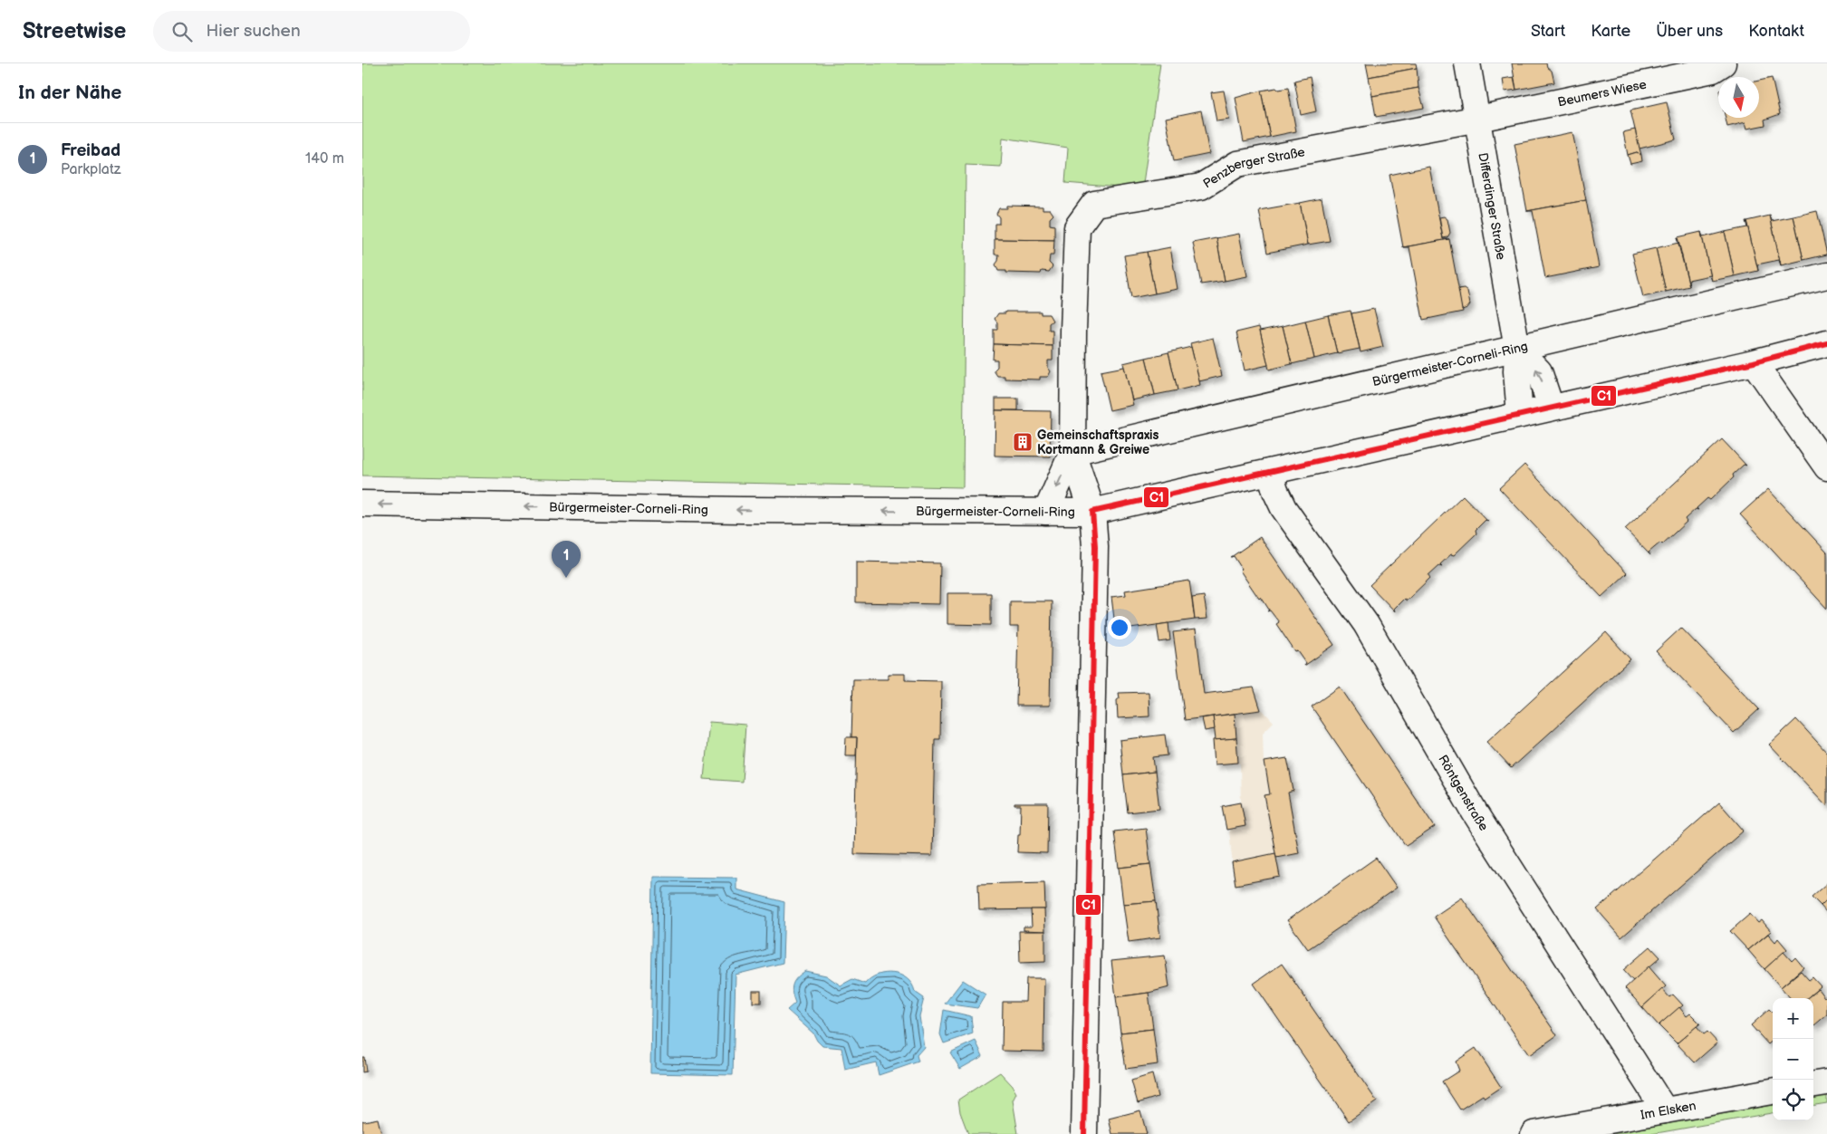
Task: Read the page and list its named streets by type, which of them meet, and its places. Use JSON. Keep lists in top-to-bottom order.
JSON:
{
  "streets": {
    "street": [
      "Beumers Wiese",
      "Penzberger Straße",
      "Differdinger Straße",
      "Bürgermeister-Corneli-Ring",
      "Röntgenstraße",
      "Im Elsken"
    ]
  },
  "crossings": [
    ["Beumers Wiese", "Penzberger Straße"],
    ["Beumers Wiese", "Differdinger Straße"],
    ["Penzberger Straße", "Differdinger Straße"],
    ["Penzberger Straße", "Bürgermeister-Corneli-Ring"],
    ["Differdinger Straße", "Bürgermeister-Corneli-Ring"],
    ["Bürgermeister-Corneli-Ring", "Röntgenstraße"],
    ["Röntgenstraße", "Im Elsken"]
  ],
  "places": {
    "building": ["Gemeinschaftspraxis Kortmann & Greiwe"]
  },
  "lines": ["transit line C1"],
  "north": "bottom",
  "page": {
    "header": "Streetwise",
    "search": "Hier suchen",
    "nav": [
      "Start",
      "Karte",
      "Über uns",
      "Kontakt"
    ],
    "heading": "In der Nähe",
    "list": [
      {
        "mark": "1",
        "name": "Freibad",
        "note": "Parkplatz",
        "value": "140 m"
      }
    ],
    "pins": "1",
    "map_buttons": ["+", "−"]
  }
}
